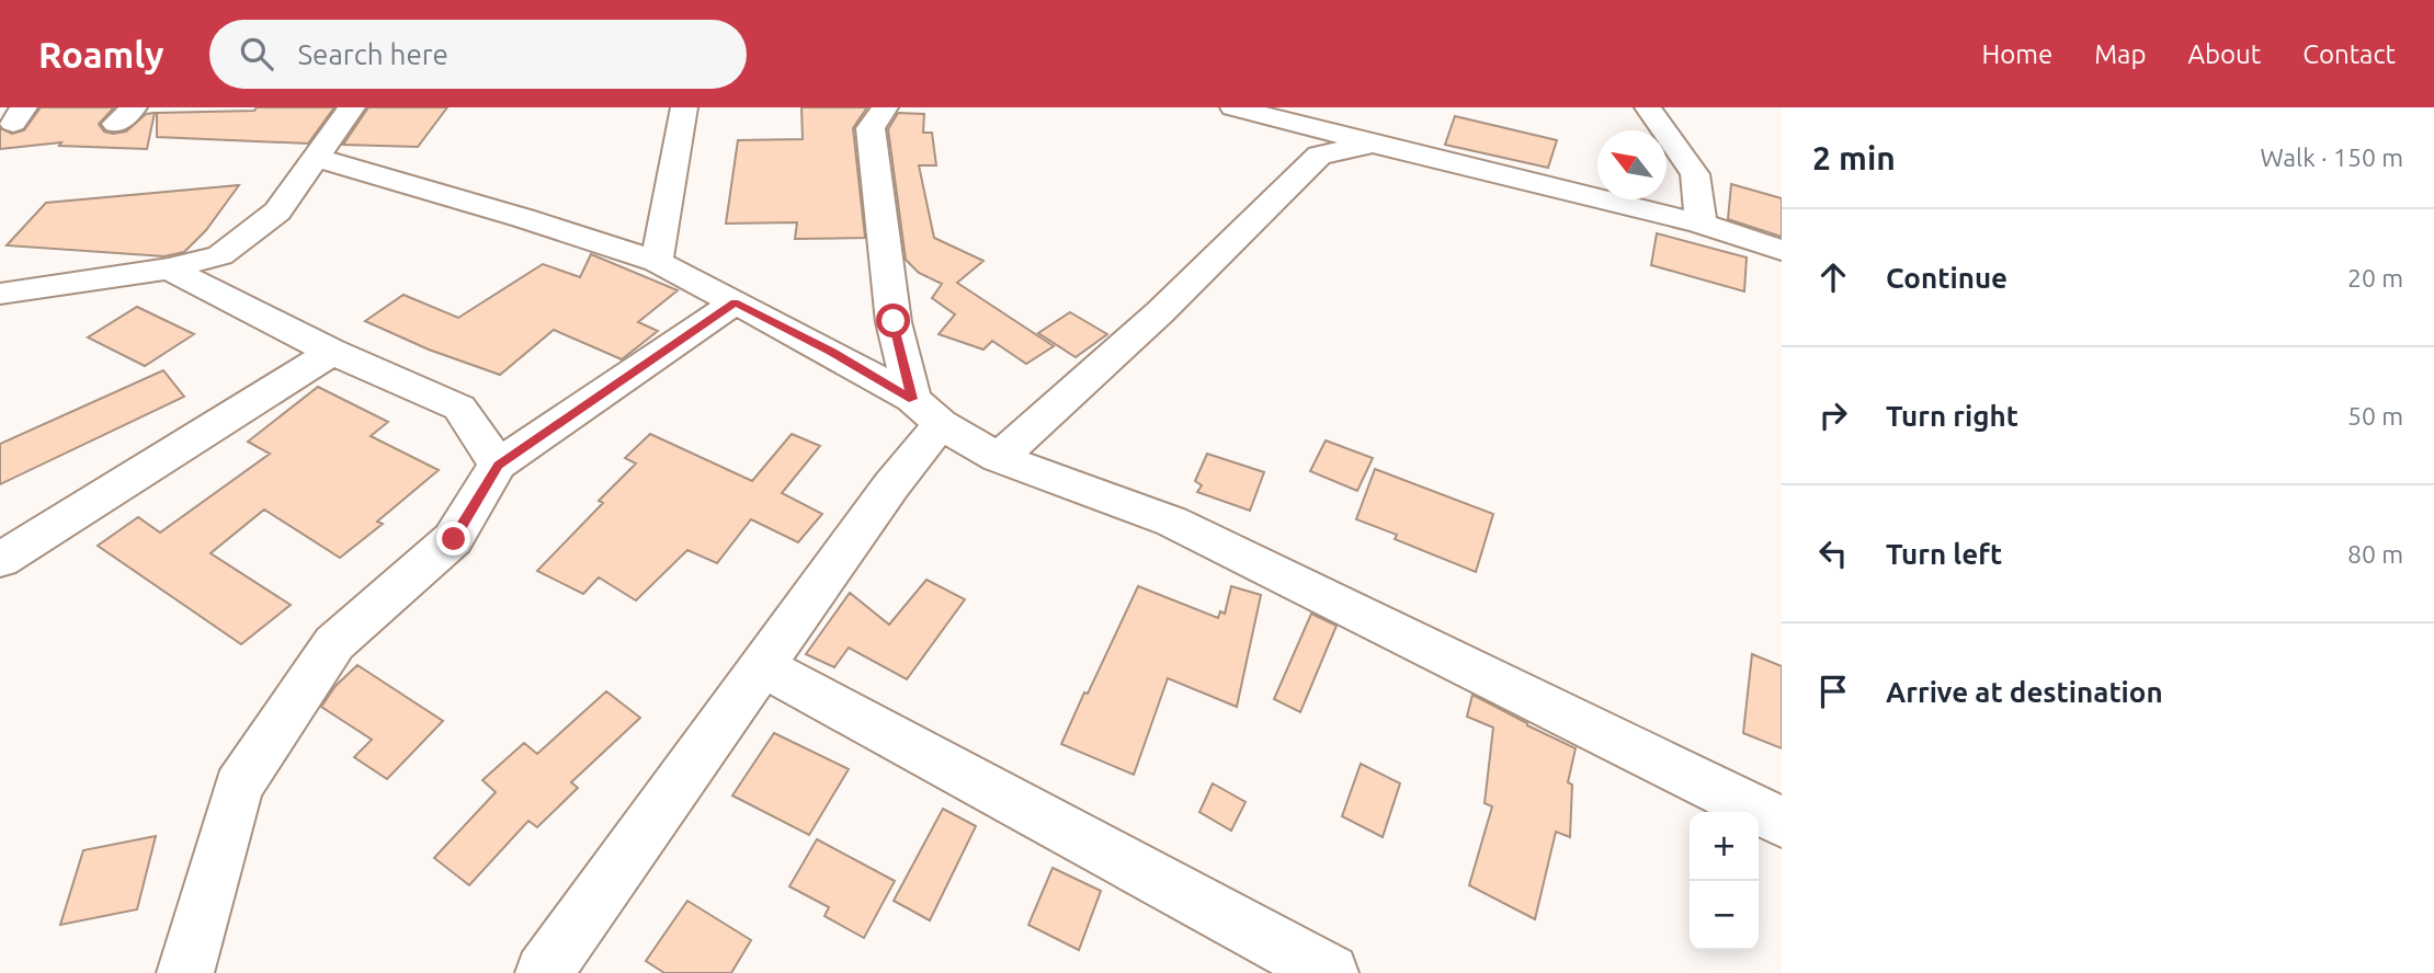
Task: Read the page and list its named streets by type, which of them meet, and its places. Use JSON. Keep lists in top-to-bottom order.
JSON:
{
  "north": "top left",
  "page": {
    "header": "Roamly",
    "search": "Search here",
    "nav": [
      "Home",
      "Map",
      "About",
      "Contact"
    ],
    "heading": ["2 min", "Walk · 150 m"],
    "list": [
      ["Continue", "20 m"],
      ["Turn right", "50 m"],
      ["Turn left", "80 m"],
      "Arrive at destination"
    ],
    "map_buttons": ["+", "−"]
  }
}
